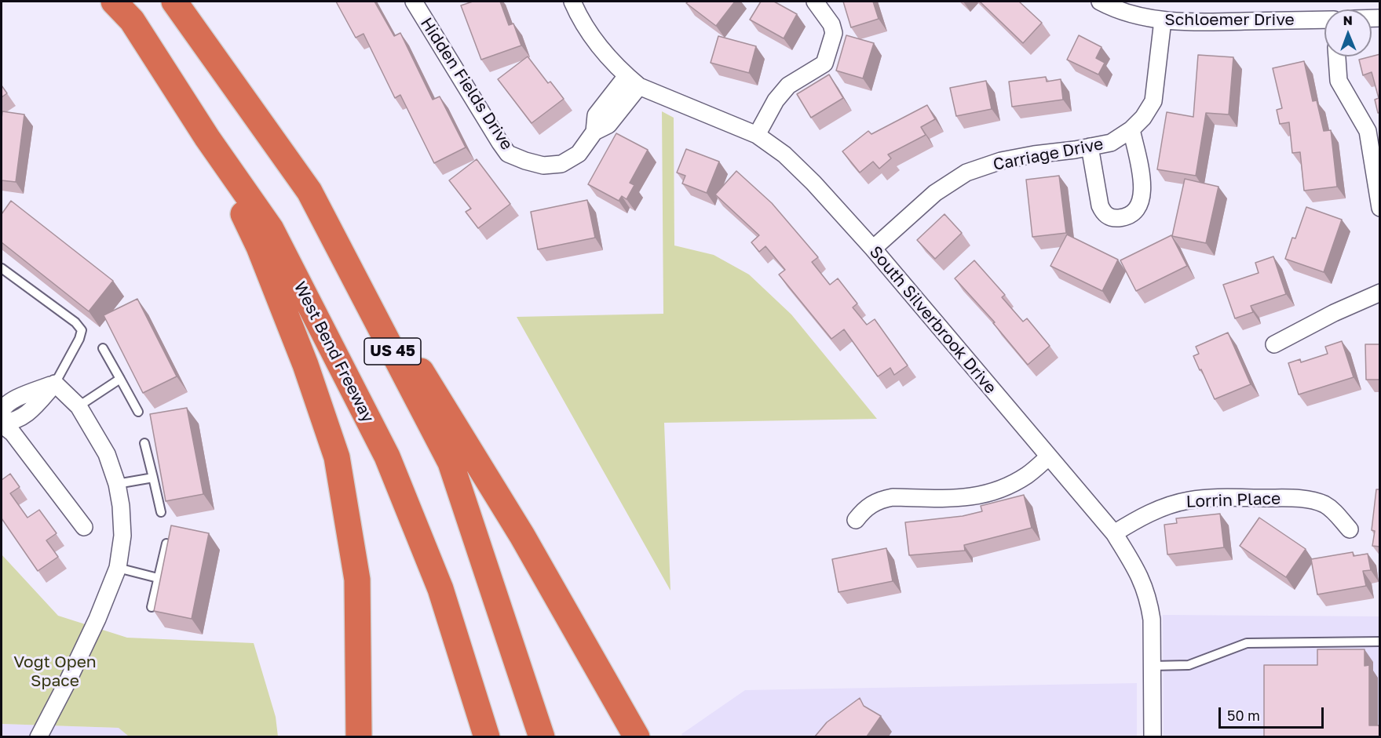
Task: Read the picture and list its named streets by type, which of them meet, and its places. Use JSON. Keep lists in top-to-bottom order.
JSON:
{
  "streets": {
    "highway": ["US 45", "West Bend Freeway"],
    "street": [
      "Schloemer Drive",
      "Hidden Fields Drive",
      "Carriage Drive",
      "South Silverbrook Drive",
      "Lorrin Place"
    ]
  },
  "crossings": [
    ["Schloemer Drive", "Carriage Drive"],
    ["Hidden Fields Drive", "South Silverbrook Drive"],
    ["Carriage Drive", "South Silverbrook Drive"],
    ["South Silverbrook Drive", "Lorrin Place"]
  ],
  "parks": ["Vogt Open Space"],
  "scale_bar": "50 m",
  "north": "top"
}
